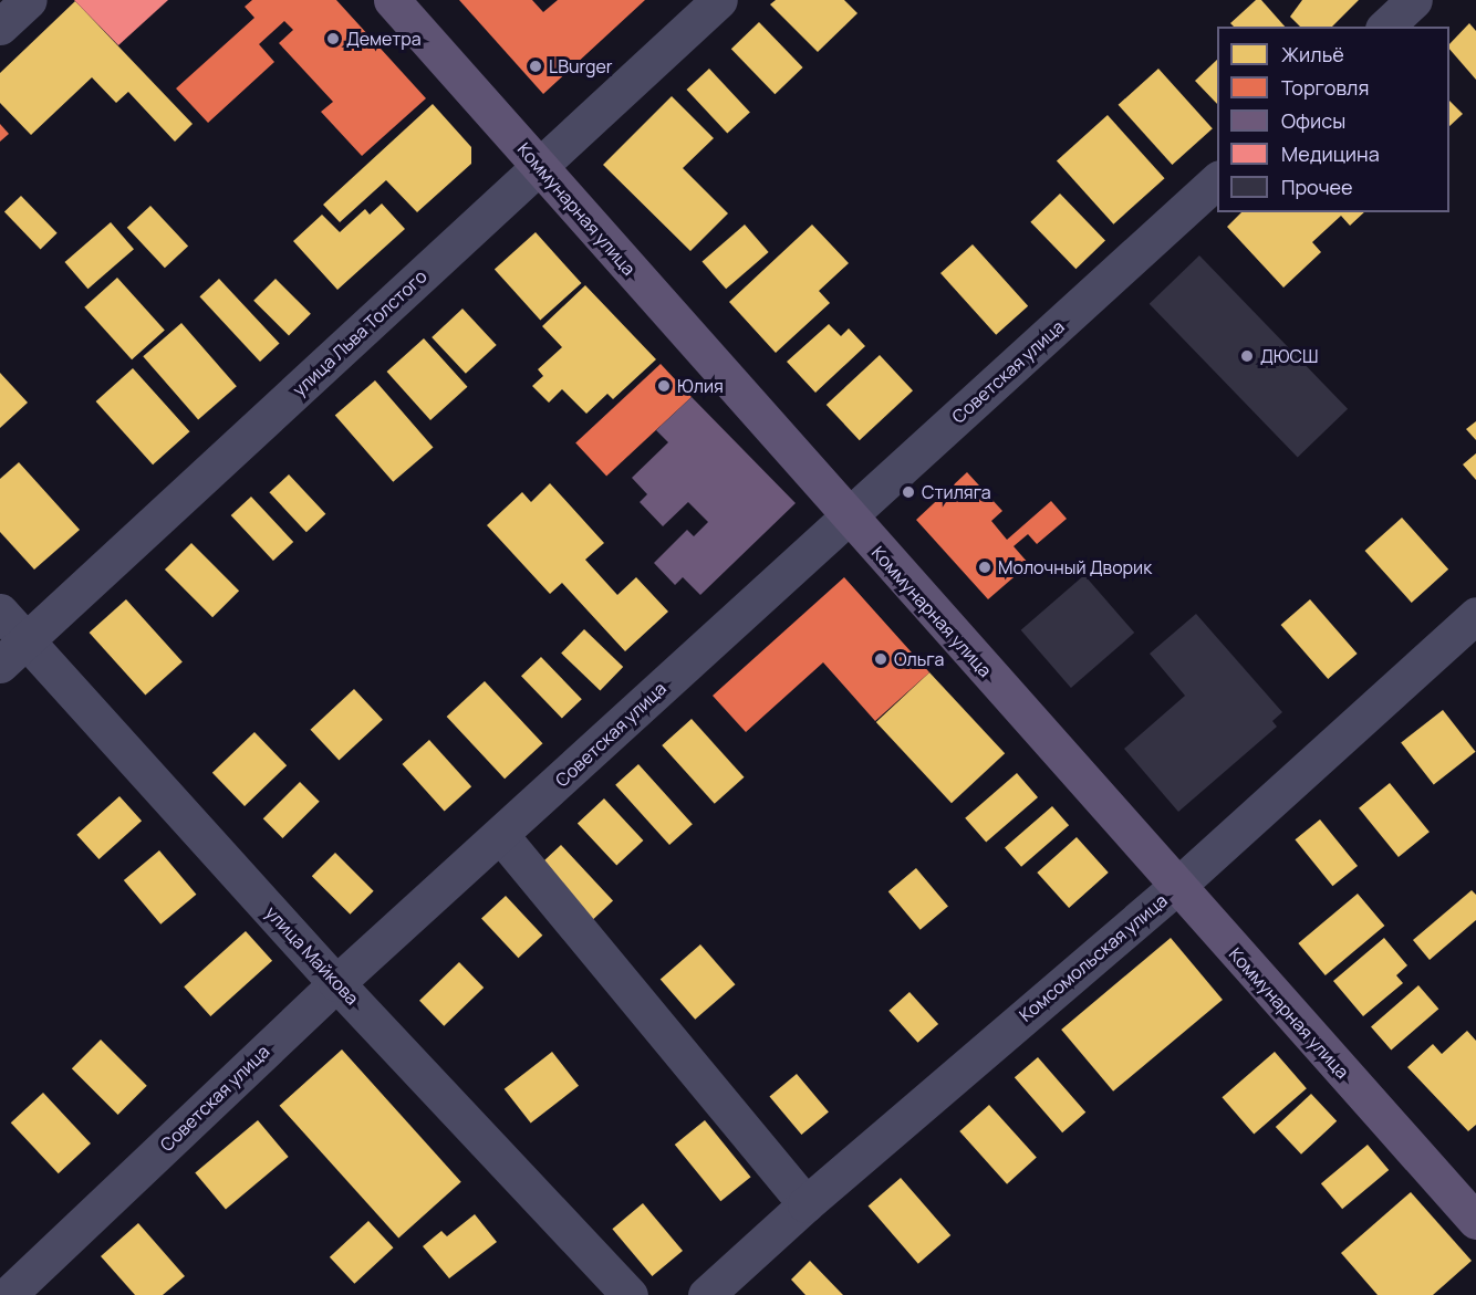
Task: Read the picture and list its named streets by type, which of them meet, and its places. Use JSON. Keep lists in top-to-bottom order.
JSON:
{
  "streets": {
    "main road": ["Коммунарная улица"],
    "street": [
      "улица Льва Толстого",
      "Советская улица",
      "улица Майкова",
      "Комсомольская улица"
    ]
  },
  "crossings": [
    ["Коммунарная улица", "улица Льва Толстого"],
    ["Коммунарная улица", "Советская улица"],
    ["Коммунарная улица", "Комсомольская улица"],
    ["улица Льва Толстого", "улица Майкова"],
    ["Советская улица", "улица Майкова"]
  ],
  "places": [
    "Деметра",
    "LBurger",
    "ДЮСШ",
    "Юлия",
    "Стиляга",
    "Молочный Дворик",
    "Ольга"
  ],
  "legend": [
    "Жильё",
    "Торговля",
    "Офисы",
    "Медицина",
    "Прочее"
  ]
}
